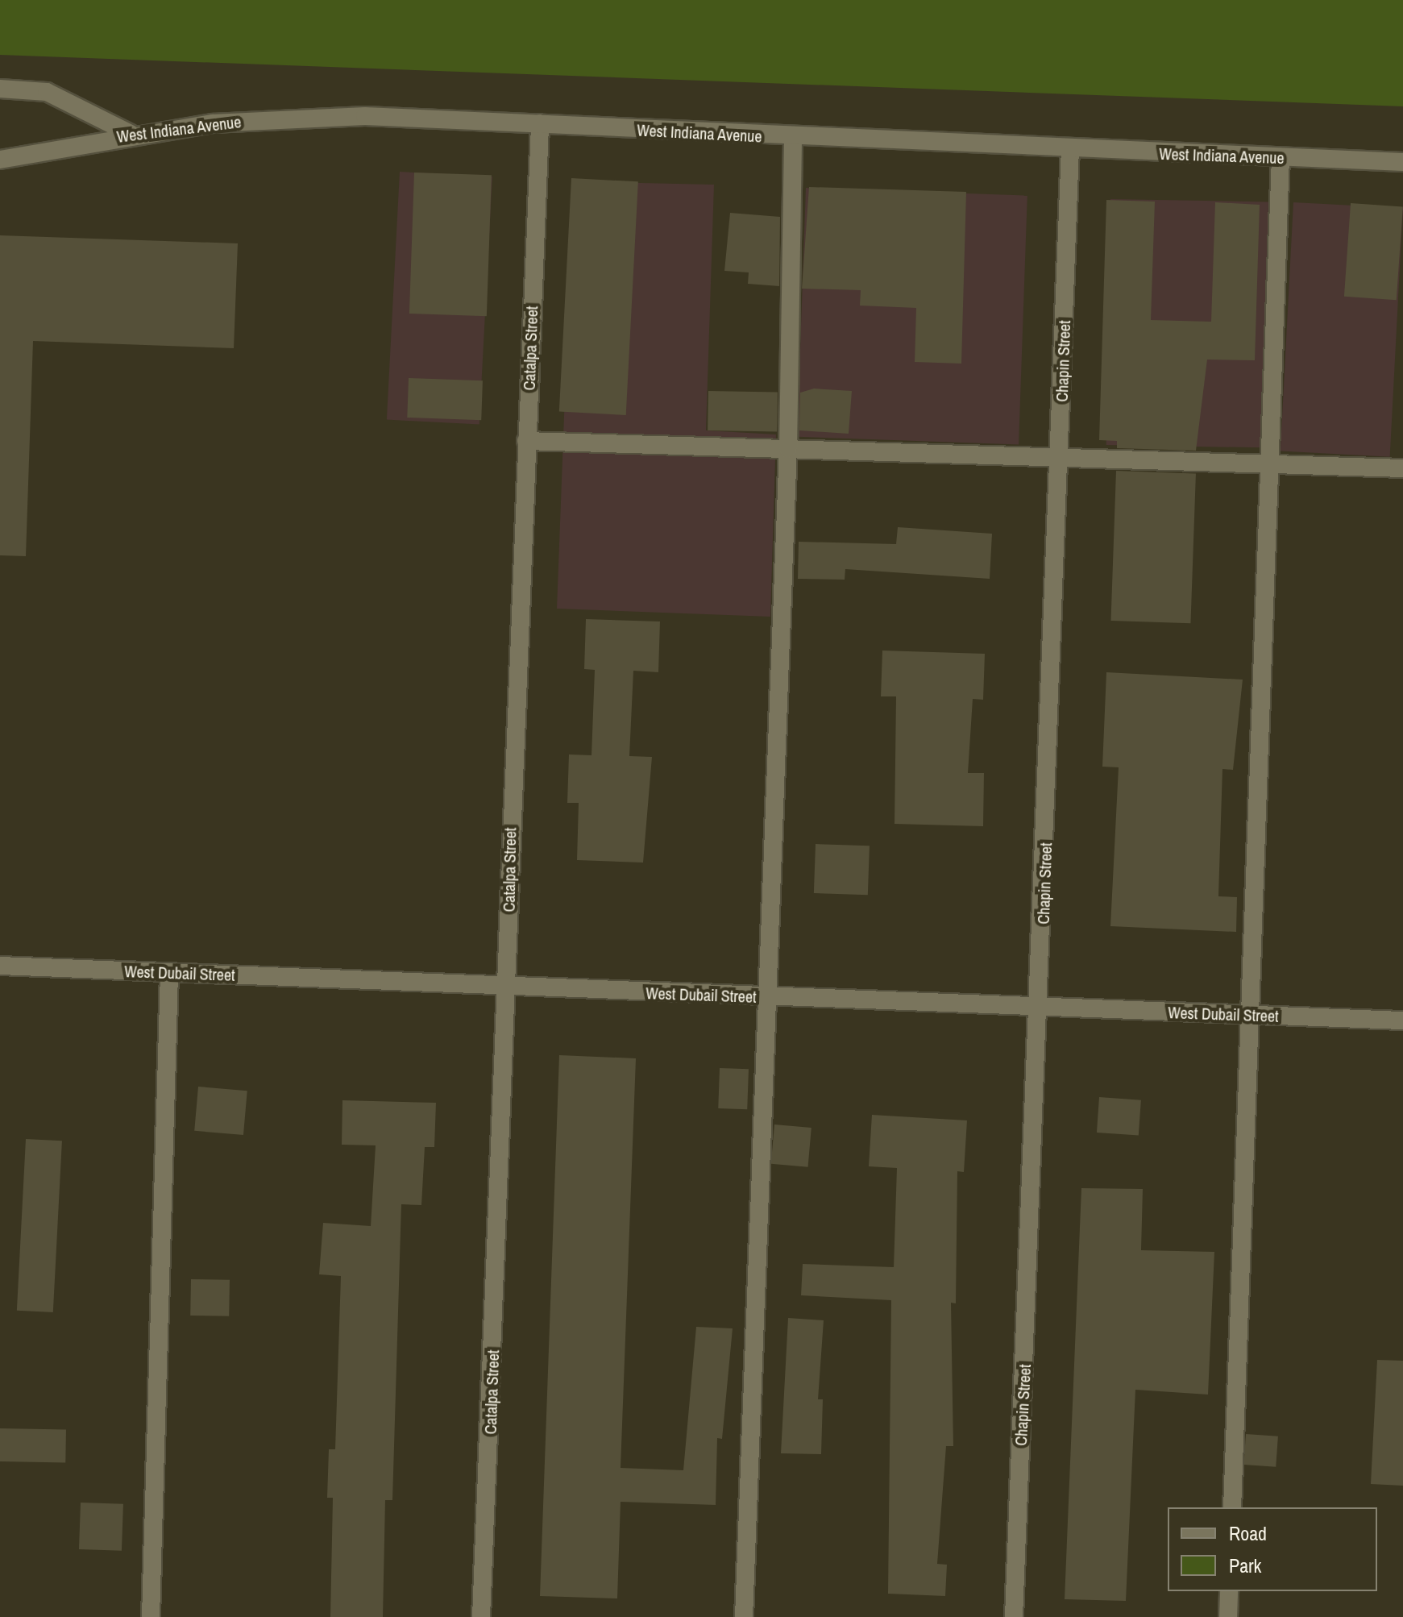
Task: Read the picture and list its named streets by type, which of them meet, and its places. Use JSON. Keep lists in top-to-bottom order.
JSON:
{
  "streets": {
    "street": [
      "West Indiana Avenue",
      "Catalpa Street",
      "Chapin Street",
      "West Dubail Street"
    ]
  },
  "crossings": [
    ["West Indiana Avenue", "Catalpa Street"],
    ["West Indiana Avenue", "Chapin Street"],
    ["Catalpa Street", "West Dubail Street"],
    ["Chapin Street", "West Dubail Street"]
  ],
  "legend": ["Road", "Park"]
}
